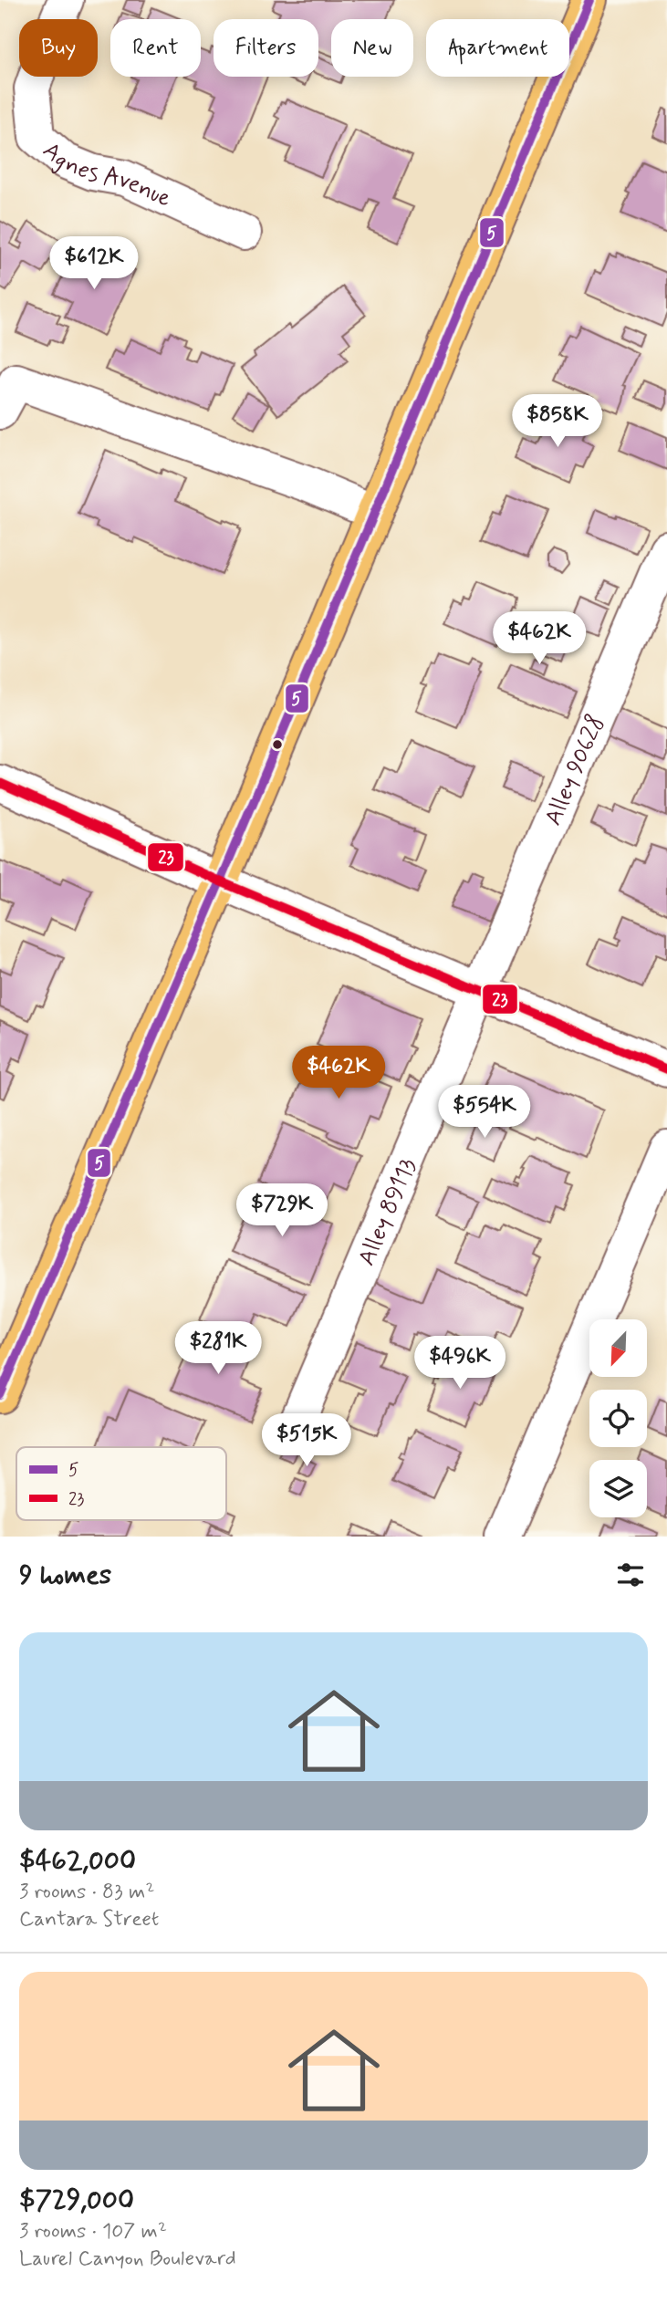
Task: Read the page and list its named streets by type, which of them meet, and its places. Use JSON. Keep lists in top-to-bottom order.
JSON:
{
  "streets": {
    "street": ["Agnes Avenue", "Alley 90628", "Alley 89113"]
  },
  "crossings": [
    ["Alley 90628", "Alley 89113"]
  ],
  "lines": ["transit line 5", "transit line 23"],
  "legend": ["5", "23"],
  "north": "bottom left",
  "page": {
    "chip": [
      "Buy",
      "Rent",
      "Filters",
      "New",
      "Apartment"
    ],
    "price": [
      "$612K",
      "$858K",
      "$462K",
      "$462K",
      "$554K",
      "$729K",
      "$281K",
      "$496K",
      "$515K"
    ],
    "heading": "9 homes",
    "list": [
      {
        "name": "$462,000",
        "note": "3 rooms · 83 m² · Cantara Street"
      },
      {
        "name": "$729,000",
        "note": "3 rooms · 107 m² · Laurel Canyon Boulevard"
      }
    ]
  }
}
